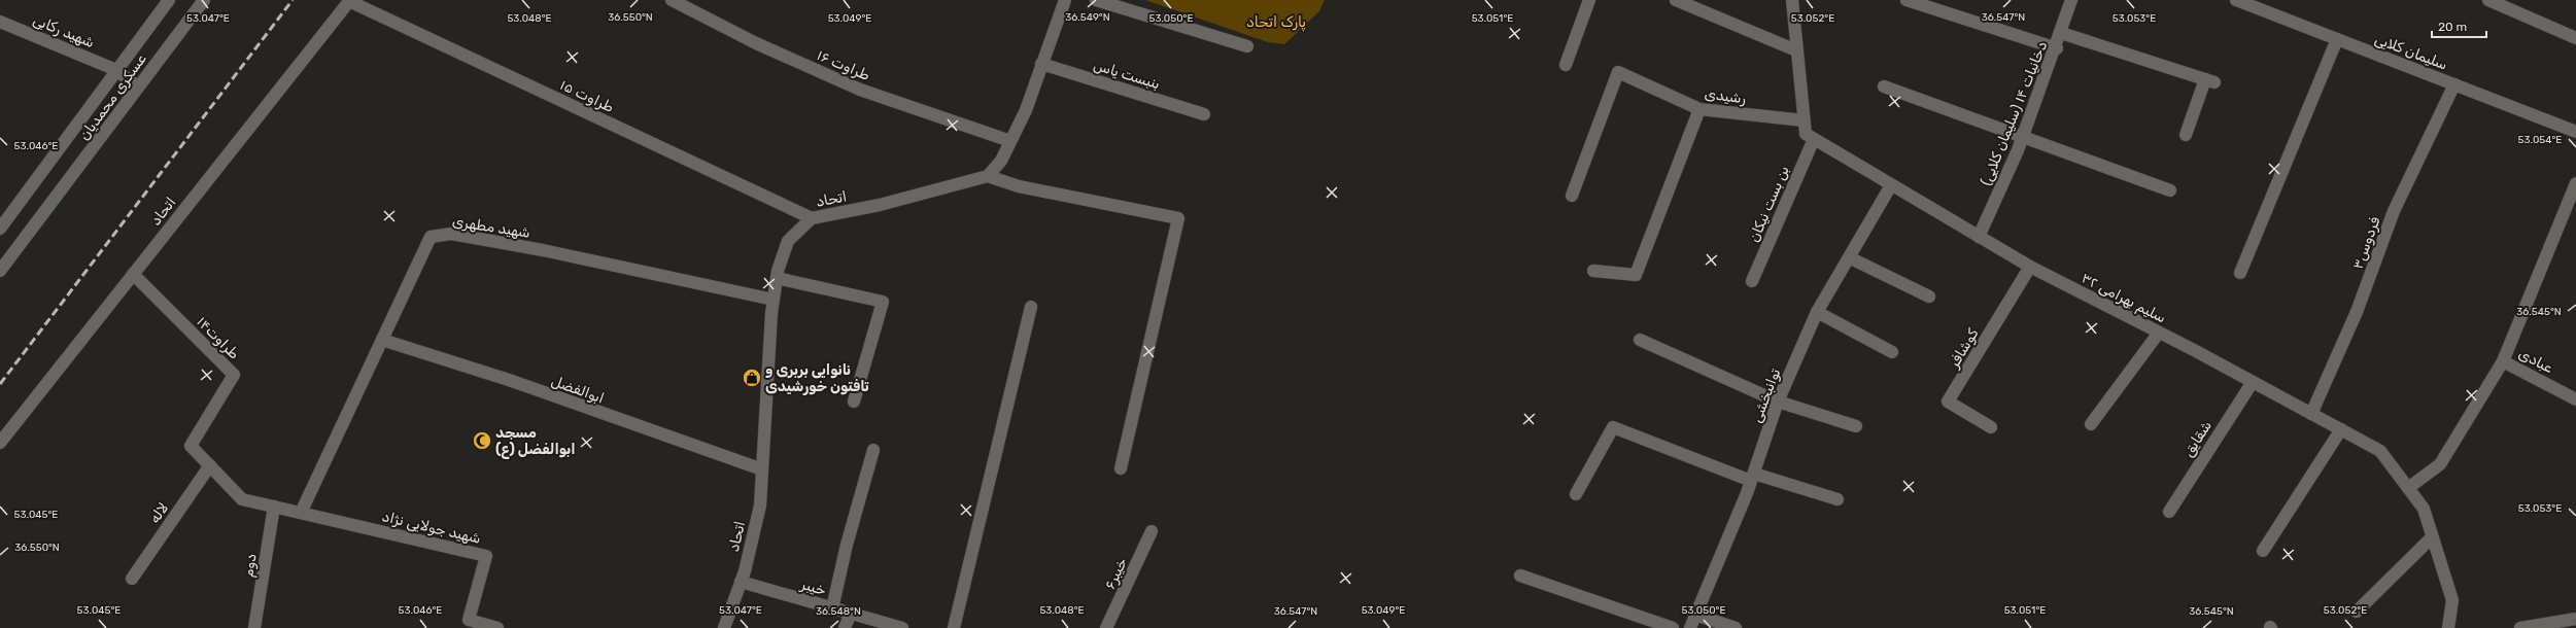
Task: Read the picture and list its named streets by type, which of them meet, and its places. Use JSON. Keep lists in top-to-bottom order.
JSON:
{
  "streets": {
    "street": [
      "شهید رکابی",
      "سلیمان کلایی",
      "طراوت ۱۶",
      "بنبست یاس",
      "طراوت ۱۵",
      "رشیدی",
      "عسکری محمدیان",
      "دخانیات ۱۴ (سلیمان کلایی)",
      "اتحاد",
      "بن بست نیکان",
      "شهید مطهری",
      "فردوس۳",
      "سلیم بهرامی ۳۲",
      "طراوت۱۴",
      "کوشافر",
      "عبادی",
      "ابوالفضل",
      "توانبخشی",
      "شقایق",
      "لاله",
      "شهید جولایی نژاد",
      "دوم",
      "خیبر۶",
      "خیبر"
    ]
  },
  "crossings": [
    ["شهید رکابی", "عسکری محمدیان"],
    ["سلیمان کلایی", "فردوس۳"],
    ["طراوت ۱۵", "اتحاد"],
    ["رشیدی", "سلیم بهرامی ۳۲"],
    ["دخانیات ۱۴ (سلیمان کلایی)", "سلیم بهرامی ۳۲"],
    ["اتحاد", "شهید مطهری"],
    ["اتحاد", "طراوت۱۴"],
    ["اتحاد", "ابوالفضل"],
    ["اتحاد", "خیبر"],
    ["بن بست نیکان", "سلیم بهرامی ۳۲"],
    ["شهید مطهری", "طراوت۱۴"],
    ["شهید مطهری", "ابوالفضل"],
    ["شهید مطهری", "شهید جولایی نژاد"],
    ["فردوس۳", "سلیم بهرامی ۳۲"],
    ["سلیم بهرامی ۳۲", "کوشافر"],
    ["سلیم بهرامی ۳۲", "توانبخشی"],
    ["سلیم بهرامی ۳۲", "شقایق"],
    ["طراوت۱۴", "لاله"],
    ["طراوت۱۴", "شهید جولایی نژاد"],
    ["طراوت۱۴", "دوم"]
  ],
  "parks": ["پارک اتحاد"],
  "places": {
    "shop": ["نانوایی بربری و تافتون خورشیدی"],
    "mosque": ["مسجد ابوالفضل (ع)"]
  },
  "scale_bar": "20 m",
  "coordinates": [
    "36.550°N",
    "36.549°N",
    "36.547°N",
    "53.047°E",
    "53.048°E",
    "53.049°E",
    "53.050°E",
    "53.051°E",
    "53.052°E",
    "53.053°E",
    "53.054°E",
    "53.046°E",
    "36.545°N",
    "53.045°E",
    "36.548°N"
  ]
}
